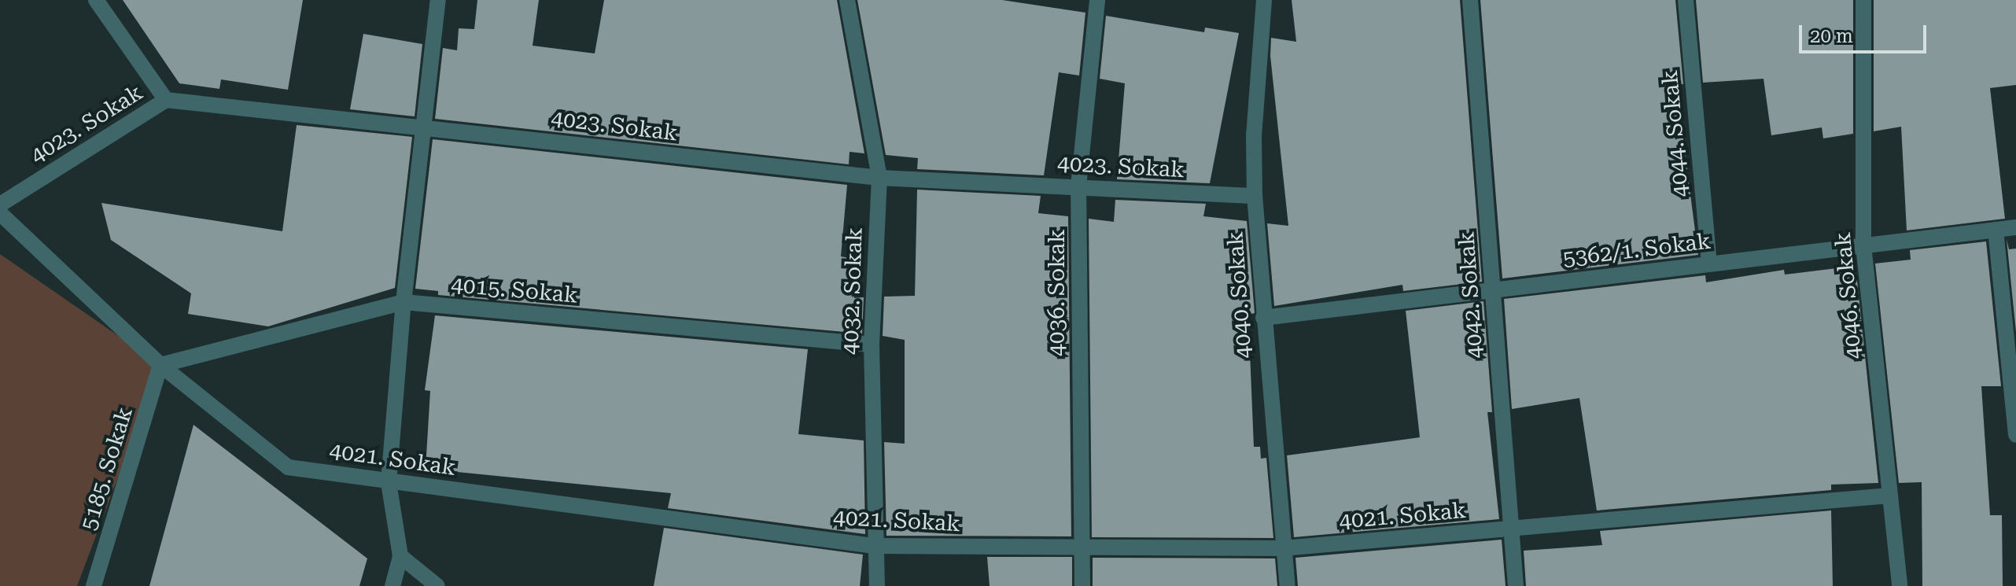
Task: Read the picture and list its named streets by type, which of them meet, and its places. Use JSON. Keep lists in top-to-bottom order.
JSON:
{
  "streets": {
    "street": [
      "4023. Sokak",
      "4044. Sokak",
      "5362/1. Sokak",
      "4015. Sokak",
      "4032. Sokak",
      "4036. Sokak",
      "4040. Sokak",
      "4042. Sokak",
      "4046. Sokak",
      "4021. Sokak",
      "5185. Sokak"
    ]
  },
  "crossings": [
    ["4023. Sokak", "4032. Sokak"],
    ["4023. Sokak", "4036. Sokak"],
    ["4023. Sokak", "4040. Sokak"],
    ["4044. Sokak", "5362/1. Sokak"],
    ["5362/1. Sokak", "4040. Sokak"],
    ["5362/1. Sokak", "4042. Sokak"],
    ["5362/1. Sokak", "4046. Sokak"],
    ["4015. Sokak", "4032. Sokak"],
    ["4015. Sokak", "4021. Sokak"],
    ["4015. Sokak", "5185. Sokak"],
    ["4032. Sokak", "4021. Sokak"],
    ["4036. Sokak", "4021. Sokak"],
    ["4040. Sokak", "4021. Sokak"],
    ["4042. Sokak", "4021. Sokak"],
    ["4046. Sokak", "4021. Sokak"],
    ["4021. Sokak", "5185. Sokak"]
  ],
  "scale_bar": "20 m"
}
